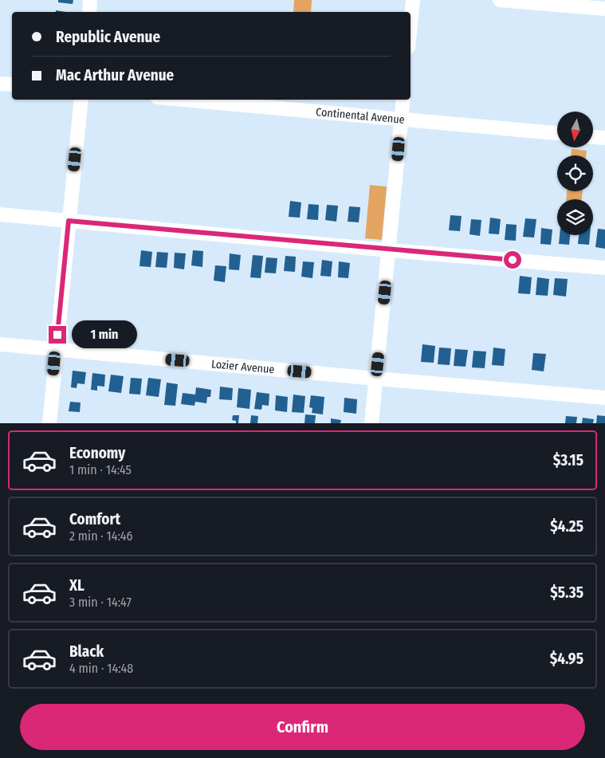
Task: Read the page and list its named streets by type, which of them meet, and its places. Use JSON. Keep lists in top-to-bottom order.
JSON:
{
  "streets": {
    "street": ["Continental Avenue", "Lozier Avenue"]
  },
  "north": "bottom",
  "page": {
    "banner": ["Republic Avenue", "Mac Arthur Avenue"],
    "bubble": "1 min",
    "list": [
      {
        "name": "Economy",
        "note": "1 min · 14:45",
        "value": "$3.15"
      },
      {
        "name": "Comfort",
        "note": "2 min · 14:46",
        "value": "$4.25"
      },
      {
        "name": "XL",
        "note": "3 min · 14:47",
        "value": "$5.35"
      },
      {
        "name": "Black",
        "note": "4 min · 14:48",
        "value": "$4.95"
      }
    ],
    "buttons": "Confirm"
  }
}
